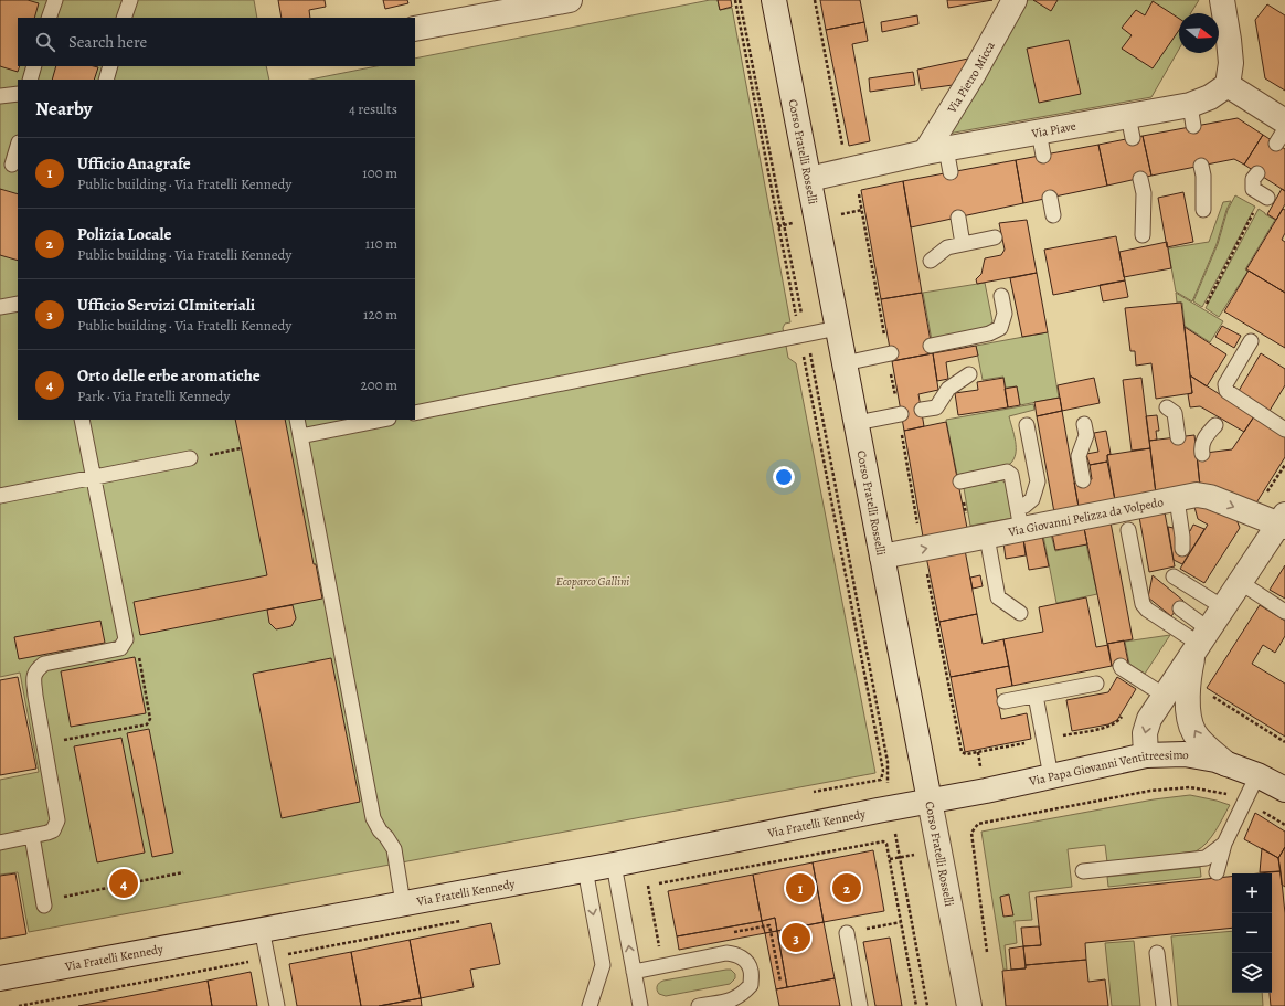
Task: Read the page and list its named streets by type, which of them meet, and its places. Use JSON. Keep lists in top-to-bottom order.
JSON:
{
  "streets": {
    "street": [
      "Via Pietro Micca",
      "Via Piave",
      "Corso Fratelli Rosselli",
      "Via Giovanni Pelizza da Volpedo",
      "Via Papa Giovanni Ventitreesimo",
      "Via Fratelli Kennedy"
    ]
  },
  "crossings": [
    ["Via Pietro Micca", "Via Piave"],
    ["Via Piave", "Corso Fratelli Rosselli"],
    ["Corso Fratelli Rosselli", "Via Giovanni Pelizza da Volpedo"],
    ["Corso Fratelli Rosselli", "Via Papa Giovanni Ventitreesimo"],
    ["Corso Fratelli Rosselli", "Via Fratelli Kennedy"],
    ["Via Papa Giovanni Ventitreesimo", "Via Fratelli Kennedy"]
  ],
  "parks": ["Ecoparco Gallini"],
  "north": "right",
  "page": {
    "search": "Search here",
    "heading": ["Nearby", "4 results"],
    "list": [
      {
        "mark": "1",
        "name": "Ufficio Anagrafe",
        "note": "Public building · Via Fratelli Kennedy",
        "value": "100 m"
      },
      {
        "mark": "2",
        "name": "Polizia Locale",
        "note": "Public building · Via Fratelli Kennedy",
        "value": "110 m"
      },
      {
        "mark": "3",
        "name": "Ufficio Servizi CImiteriali",
        "note": "Public building · Via Fratelli Kennedy",
        "value": "120 m"
      },
      {
        "mark": "4",
        "name": "Orto delle erbe aromatiche",
        "note": "Park · Via Fratelli Kennedy",
        "value": "200 m"
      }
    ],
    "pins": [
      "4",
      "1",
      "2",
      "3"
    ],
    "map_buttons": ["+", "−"]
  }
}
